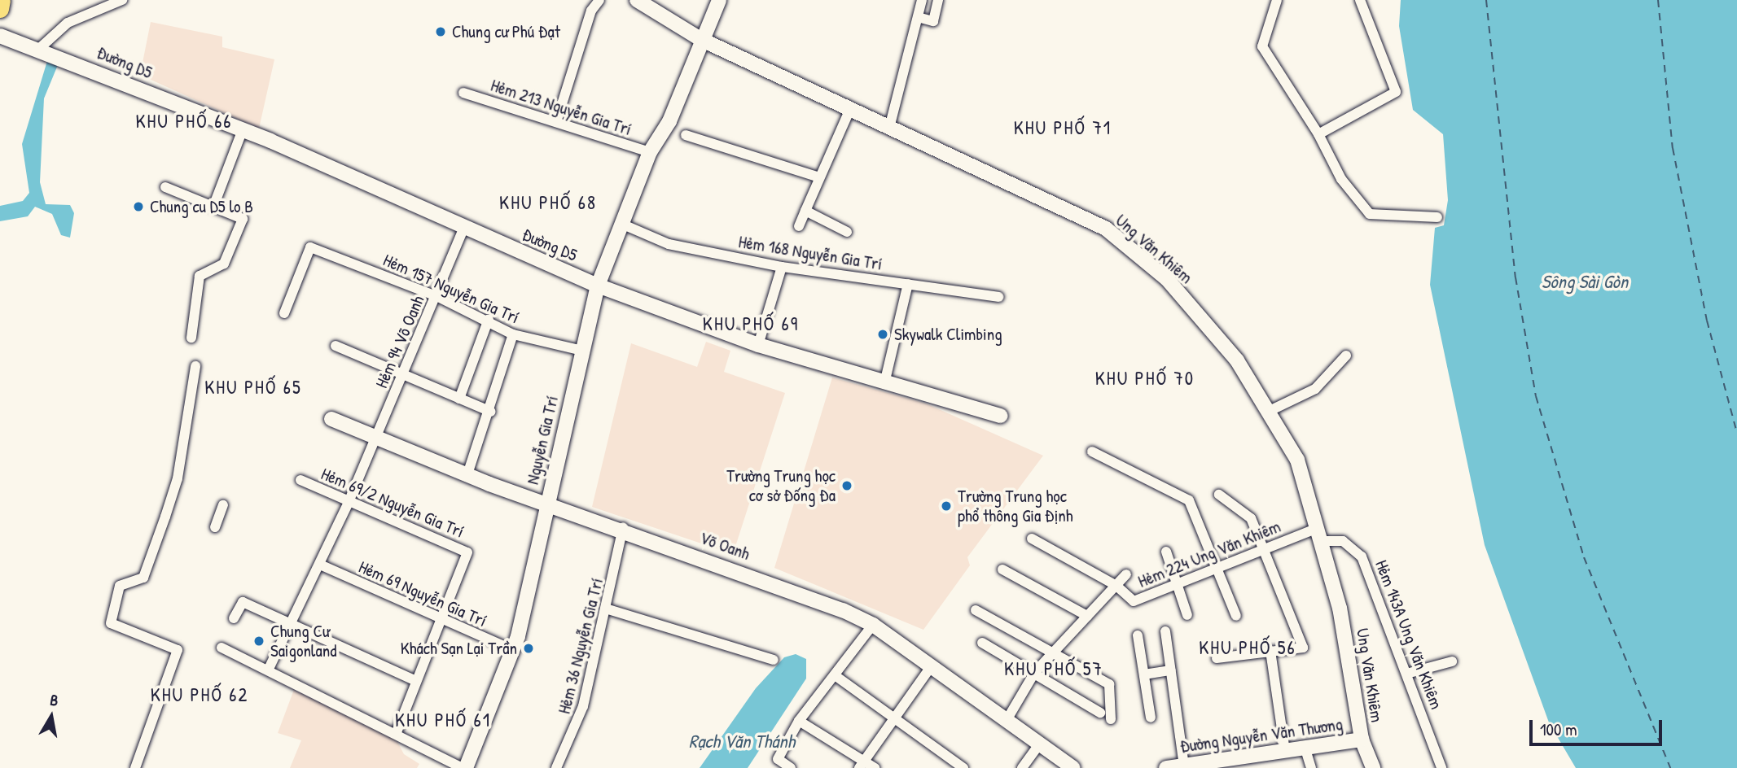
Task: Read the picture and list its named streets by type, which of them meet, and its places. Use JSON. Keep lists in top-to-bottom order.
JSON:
{
  "streets": {
    "street": [
      "Đường D5",
      "Hẻm 213 Nguyễn Gia Trí",
      "Ung Văn Khiêm",
      "Hẻm 168 Nguyễn Gia Trí",
      "Hẻm 157 Nguyễn Gia Trí",
      "Hẻm 94 Võ Oanh",
      "Nguyễn Gia Trí",
      "Hẻm 69/2 Nguyễn Gia Trí",
      "Võ Oanh",
      "Hẻm 224 Ung Văn Khiêm",
      "Hẻm 69 Nguyễn Gia Trí",
      "Hẻm 143A Ung Văn Khiêm",
      "Hẻm 36 Nguyễn Gia Trí",
      "Đường Nguyễn Văn Thương"
    ]
  },
  "crossings": [
    ["Đường D5", "Hẻm 94 Võ Oanh"],
    ["Đường D5", "Nguyễn Gia Trí"],
    ["Hẻm 213 Nguyễn Gia Trí", "Nguyễn Gia Trí"],
    ["Ung Văn Khiêm", "Nguyễn Gia Trí"],
    ["Ung Văn Khiêm", "Hẻm 224 Ung Văn Khiêm"],
    ["Ung Văn Khiêm", "Hẻm 143A Ung Văn Khiêm"],
    ["Ung Văn Khiêm", "Đường Nguyễn Văn Thương"],
    ["Hẻm 168 Nguyễn Gia Trí", "Nguyễn Gia Trí"],
    ["Hẻm 157 Nguyễn Gia Trí", "Hẻm 94 Võ Oanh"],
    ["Hẻm 157 Nguyễn Gia Trí", "Nguyễn Gia Trí"],
    ["Hẻm 94 Võ Oanh", "Hẻm 69/2 Nguyễn Gia Trí"],
    ["Hẻm 94 Võ Oanh", "Võ Oanh"],
    ["Hẻm 94 Võ Oanh", "Hẻm 69 Nguyễn Gia Trí"],
    ["Nguyễn Gia Trí", "Võ Oanh"],
    ["Nguyễn Gia Trí", "Hẻm 69 Nguyễn Gia Trí"],
    ["Hẻm 69/2 Nguyễn Gia Trí", "Hẻm 69 Nguyễn Gia Trí"],
    ["Võ Oanh", "Hẻm 36 Nguyễn Gia Trí"],
    ["Hẻm 224 Ung Văn Khiêm", "Hẻm 143A Ung Văn Khiêm"]
  ],
  "districts": [
    "KHU PHỐ 66",
    "KHU PHỐ 71",
    "KHU PHỐ 68",
    "KHU PHỐ 69",
    "KHU PHỐ 70",
    "KHU PHỐ 65",
    "KHU PHỐ 56",
    "KHU PHỐ 57",
    "KHU PHỐ 62",
    "KHU PHỐ 61"
  ],
  "water": ["Sông Sài Gòn", "Rạch Văn Thánh"],
  "places": [
    "Chung cư Phú Đạt",
    "Chung cu D5 lo B",
    "Skywalk Climbing",
    "Trường Trung học cơ sở Đống Đa",
    "Trường Trung học phổ thông Gia Định",
    "Chung Cư Saigonland",
    "Khách Sạn Lại Trần"
  ],
  "scale_bar": "100 m",
  "north": "top"
}
